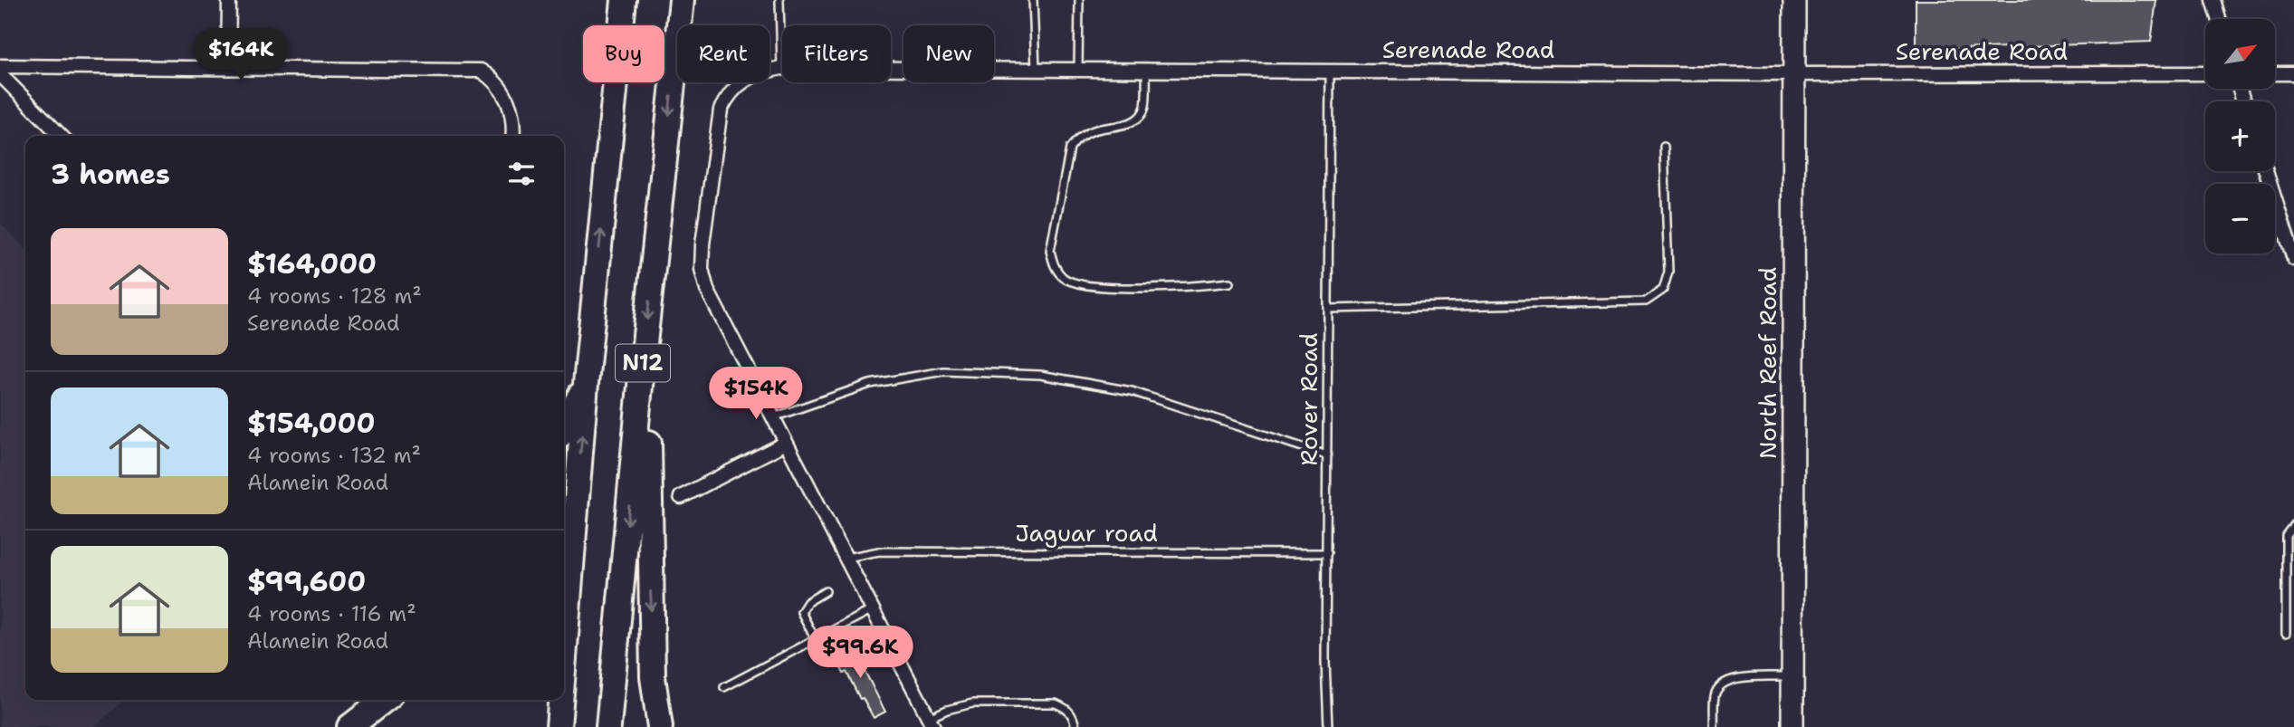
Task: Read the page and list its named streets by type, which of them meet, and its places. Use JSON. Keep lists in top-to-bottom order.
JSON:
{
  "streets": {
    "highway": ["N12"],
    "main road": ["North Reef Road"],
    "street": ["Serenade Road"],
    "lane": ["Rover Road", "Jaguar road"]
  },
  "crossings": [
    ["Serenade Road", "North Reef Road"],
    ["Serenade Road", "Rover Road"],
    ["Rover Road", "Jaguar road"]
  ],
  "north": "top right",
  "page": {
    "map_buttons": ["+", "−"],
    "chip": [
      "Buy",
      "Rent",
      "Filters",
      "New"
    ],
    "price": ["$164K", "$154K", "$99.6K"],
    "heading": "3 homes",
    "list": [
      {
        "name": "$164,000",
        "note": "4 rooms · 128 m² · Serenade Road"
      },
      {
        "name": "$154,000",
        "note": "4 rooms · 132 m² · Alamein Road"
      },
      {
        "name": "$99,600",
        "note": "4 rooms · 116 m² · Alamein Road"
      }
    ]
  }
}
